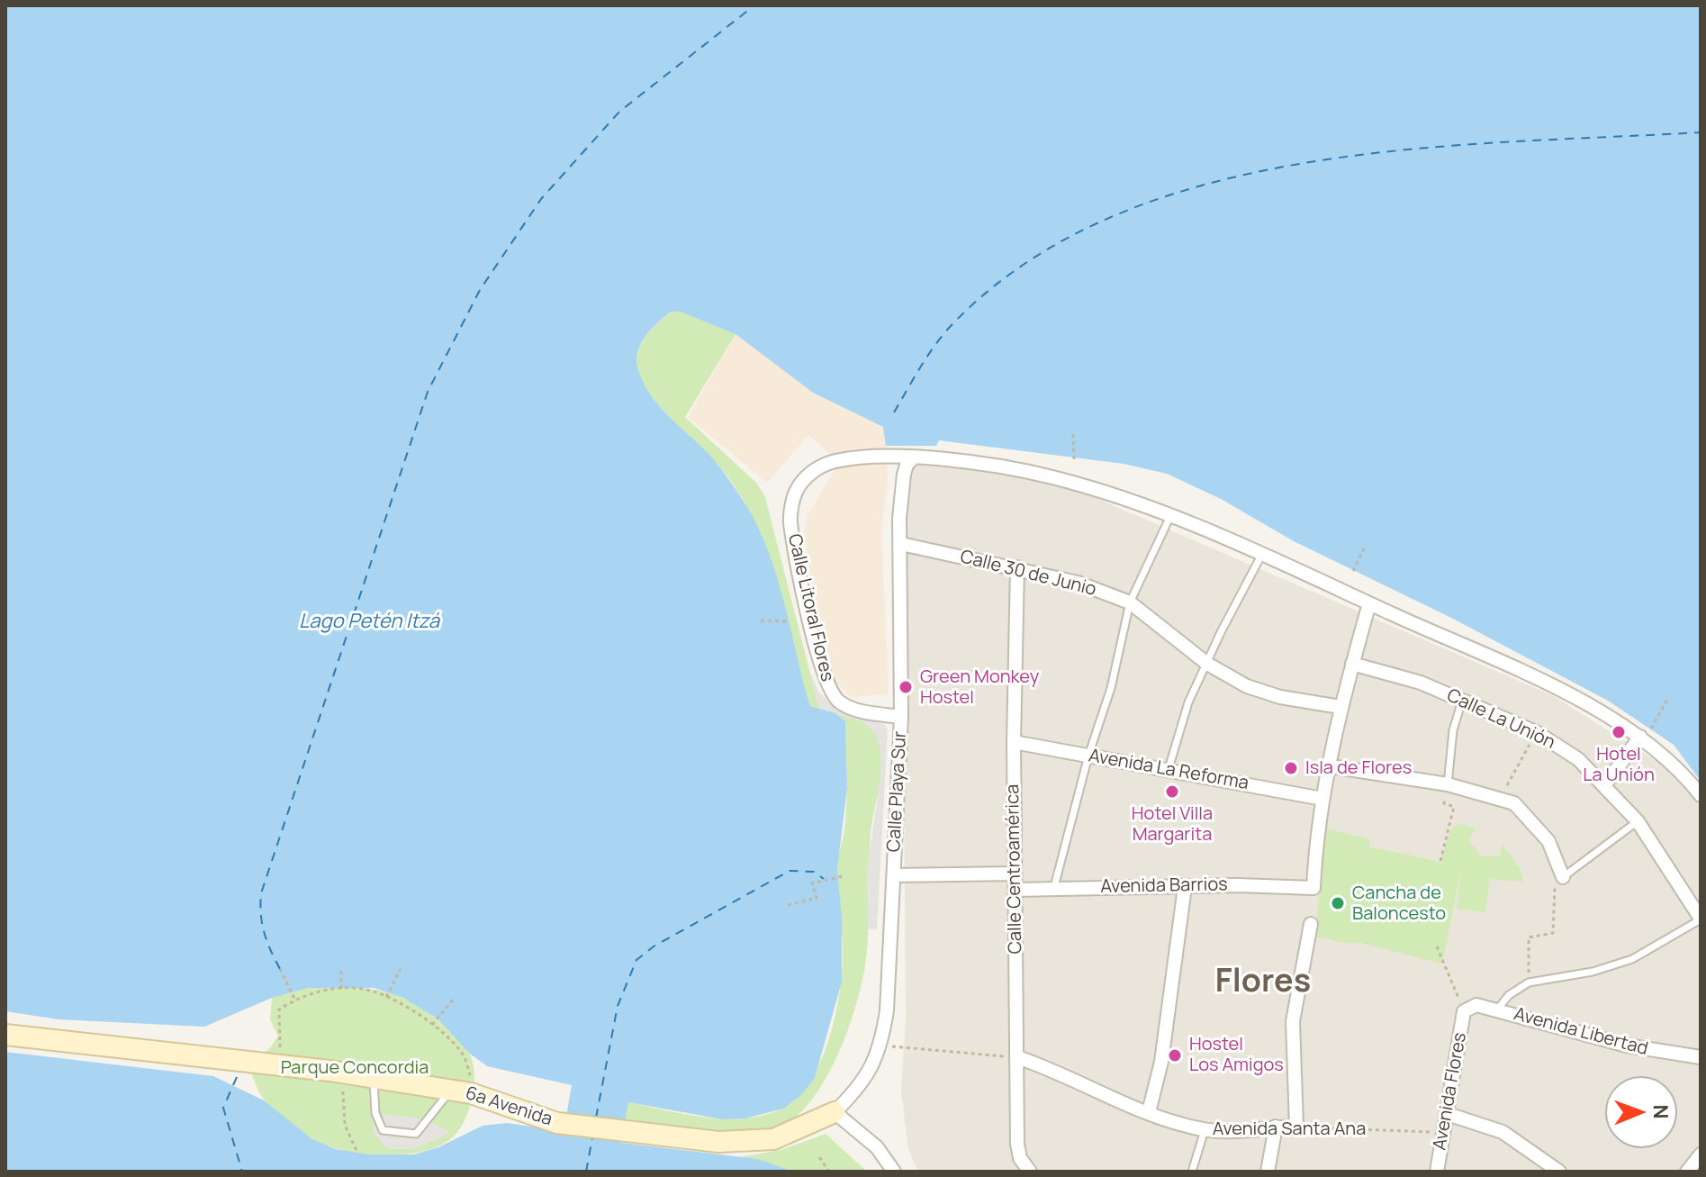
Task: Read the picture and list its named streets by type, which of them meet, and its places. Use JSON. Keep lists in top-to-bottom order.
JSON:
{
  "streets": {
    "street": [
      "Calle 30 de Junio",
      "Calle Litoral Flores",
      "Calle La Unión",
      "Avenida La Reforma",
      "Calle Playa Sur",
      "Calle Centroamérica",
      "Avenida Barrios",
      "Avenida Libertad",
      "Avenida Flores",
      "6a Avenida",
      "Avenida Santa Ana"
    ]
  },
  "crossings": [
    ["Calle 30 de Junio", "Calle Playa Sur"],
    ["Calle 30 de Junio", "Calle Centroamérica"],
    ["Calle Litoral Flores", "Calle Playa Sur"],
    ["Avenida La Reforma", "Calle Centroamérica"],
    ["Avenida La Reforma", "Avenida Barrios"],
    ["Calle Playa Sur", "6a Avenida"],
    ["Calle Centroamérica", "Avenida Barrios"],
    ["Calle Centroamérica", "Avenida Santa Ana"],
    ["Avenida Libertad", "Avenida Flores"],
    ["Avenida Flores", "Avenida Santa Ana"]
  ],
  "districts": ["Flores"],
  "water": ["Lago Petén Itzá"],
  "parks": ["Parque Concordia"],
  "places": [
    "Green Monkey Hostel",
    "Hotel La Unión",
    "Isla de Flores",
    "Hotel Villa Margarita",
    "Cancha de Baloncesto",
    "Hostel Los Amigos"
  ],
  "north": "right"
}
